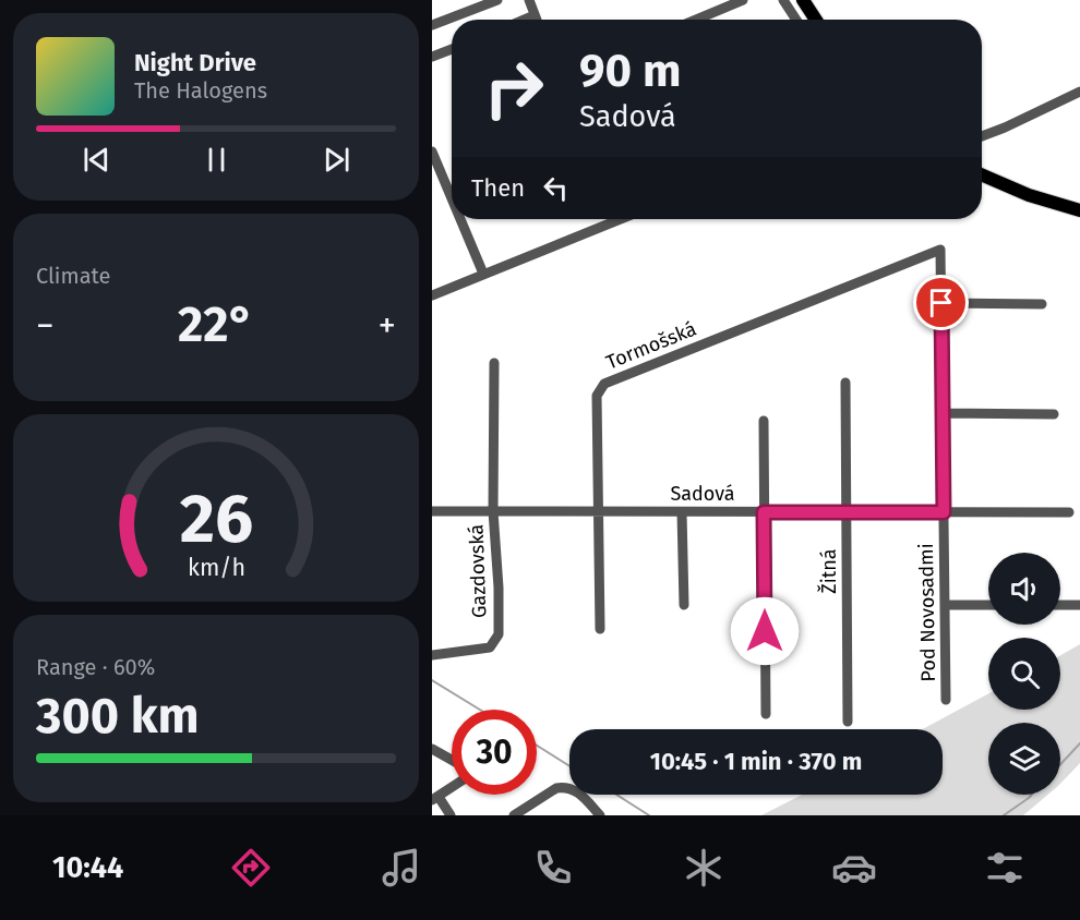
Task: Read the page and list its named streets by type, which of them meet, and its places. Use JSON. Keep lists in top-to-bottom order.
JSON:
{
  "streets": {
    "street": [
      "Tormošská",
      "Sadová",
      "Gazdovská",
      "Žitná",
      "Pod Novosadmi"
    ]
  },
  "crossings": [
    ["Tormošská", "Sadová"],
    ["Tormošská", "Pod Novosadmi"],
    ["Sadová", "Gazdovská"],
    ["Sadová", "Žitná"],
    ["Sadová", "Pod Novosadmi"]
  ],
  "page": {
    "turn": ["90 m", "Sadová"],
    "song": ["Night Drive", "The Halogens"],
    "then": "Then",
    "tile": [
      "Climate",
      ["Range · 60%", "300 km"]
    ],
    "heat": ["−", "22°", "+"],
    "limit": "30",
    "trip": "10:45 · 1 min · 370 m",
    "tabs": "10:44",
    "gauge": ["26", "km/h"]
  }
}
